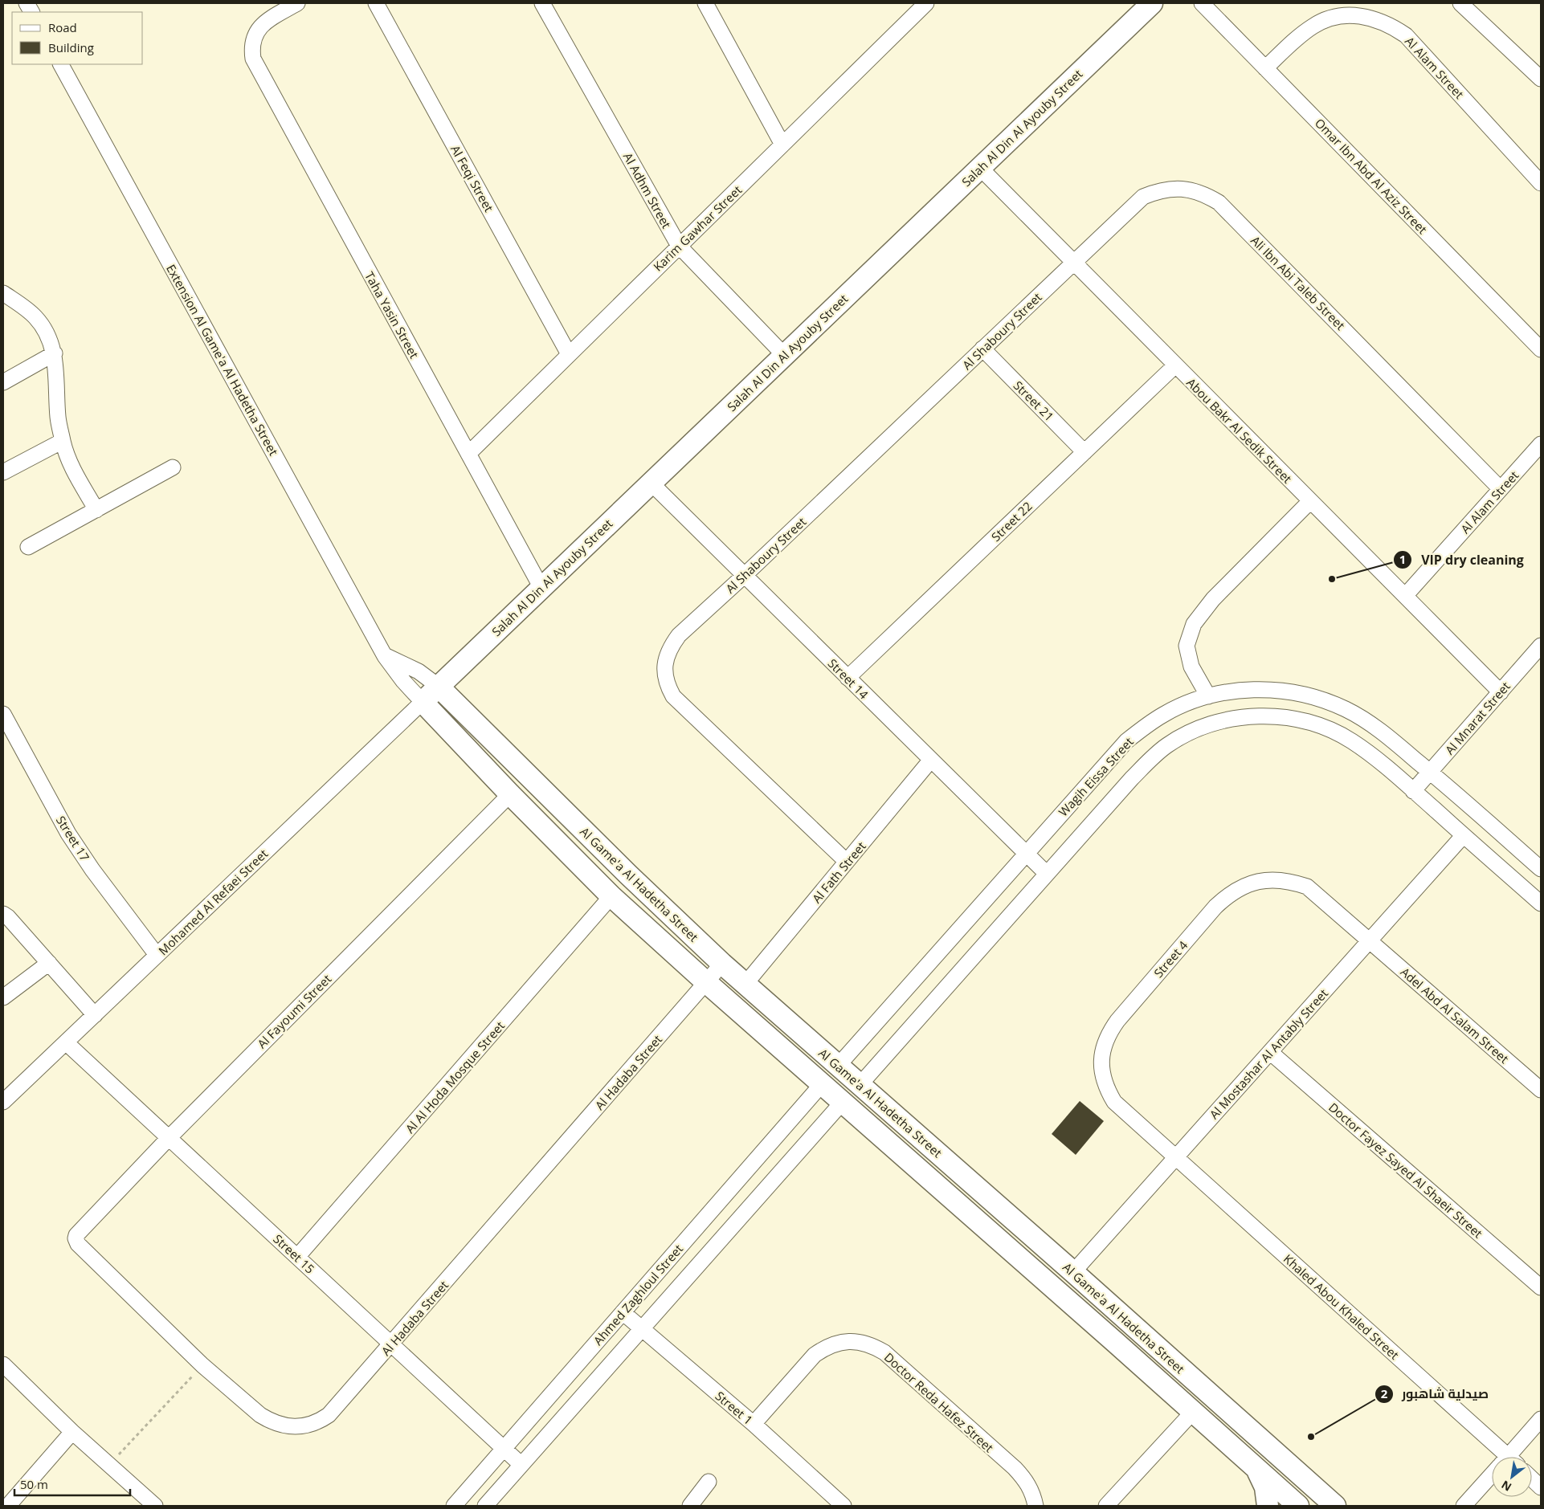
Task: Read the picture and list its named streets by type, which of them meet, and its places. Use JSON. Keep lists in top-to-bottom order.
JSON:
{
  "streets": {
    "street": [
      "Al Alam Street",
      "Salah Al Din Al Ayouby Street",
      "Omar Ibn Abd Al Aziz Street",
      "Al Feqi Street",
      "Al Adhm Street",
      "Karim Gawhar Street",
      "Ali Ibn Abi Taleb Street",
      "Taha Yasin Street",
      "Al Shaboury Street",
      "Extension Al Game'a Al Hadetha Street",
      "Street 21",
      "Abou Bakr Al Sedik Street",
      "Street 22",
      "Street 14",
      "Al Mnarat Street",
      "Wagih Eissa Street",
      "Street 17",
      "Al Fath Street",
      "Al Game'a Al Hadetha Street",
      "Mohamed Al Refaei Street",
      "Street 4",
      "Al Fayoumi Street",
      "Adel Abd Al Salam Street",
      "Al Mostashar Al Antably Street",
      "Al Hadaba Street",
      "Al Al Hoda Mosque Street",
      "Doctor Fayez Sayed Al Shaeir Street",
      "Street 15",
      "Ahmed Zaghloul Street",
      "Khaled Abou Khaled Street",
      "Doctor Reda Hafez Street",
      "Street 1"
    ]
  },
  "crossings": [
    ["Al Alam Street", "Omar Ibn Abd Al Aziz Street"],
    ["Al Alam Street", "Ali Ibn Abi Taleb Street"],
    ["Al Alam Street", "Abou Bakr Al Sedik Street"],
    ["Salah Al Din Al Ayouby Street", "Al Adhm Street"],
    ["Salah Al Din Al Ayouby Street", "Taha Yasin Street"],
    ["Salah Al Din Al Ayouby Street", "Extension Al Game'a Al Hadetha Street"],
    ["Salah Al Din Al Ayouby Street", "Abou Bakr Al Sedik Street"],
    ["Salah Al Din Al Ayouby Street", "Street 14"],
    ["Salah Al Din Al Ayouby Street", "Al Game'a Al Hadetha Street"],
    ["Salah Al Din Al Ayouby Street", "Mohamed Al Refaei Street"],
    ["Al Feqi Street", "Karim Gawhar Street"],
    ["Al Adhm Street", "Karim Gawhar Street"],
    ["Karim Gawhar Street", "Taha Yasin Street"],
    ["Ali Ibn Abi Taleb Street", "Al Shaboury Street"],
    ["Ali Ibn Abi Taleb Street", "Abou Bakr Al Sedik Street"],
    ["Al Shaboury Street", "Street 21"],
    ["Al Shaboury Street", "Abou Bakr Al Sedik Street"],
    ["Al Shaboury Street", "Street 14"],
    ["Al Shaboury Street", "Al Fath Street"],
    ["Extension Al Game'a Al Hadetha Street", "Al Game'a Al Hadetha Street"],
    ["Extension Al Game'a Al Hadetha Street", "Mohamed Al Refaei Street"],
    ["Street 21", "Street 22"],
    ["Abou Bakr Al Sedik Street", "Street 22"],
    ["Abou Bakr Al Sedik Street", "Al Mnarat Street"],
    ["Street 22", "Street 14"],
    ["Street 14", "Wagih Eissa Street"],
    ["Street 14", "Al Fath Street"],
    ["Al Mnarat Street", "Wagih Eissa Street"],
    ["Wagih Eissa Street", "Al Game'a Al Hadetha Street"],
    ["Street 17", "Mohamed Al Refaei Street"],
    ["Al Fath Street", "Al Game'a Al Hadetha Street"],
    ["Al Game'a Al Hadetha Street", "Mohamed Al Refaei Street"],
    ["Al Game'a Al Hadetha Street", "Al Fayoumi Street"],
    ["Al Game'a Al Hadetha Street", "Al Mostashar Al Antably Street"],
    ["Al Game'a Al Hadetha Street", "Al Hadaba Street"],
    ["Al Game'a Al Hadetha Street", "Al Al Hoda Mosque Street"],
    ["Al Game'a Al Hadetha Street", "Ahmed Zaghloul Street"],
    ["Mohamed Al Refaei Street", "Street 15"],
    ["Street 4", "Adel Abd Al Salam Street"],
    ["Street 4", "Al Mostashar Al Antably Street"],
    ["Street 4", "Khaled Abou Khaled Street"],
    ["Al Fayoumi Street", "Al Hadaba Street"],
    ["Al Fayoumi Street", "Street 15"],
    ["Adel Abd Al Salam Street", "Al Mostashar Al Antably Street"],
    ["Al Mostashar Al Antably Street", "Doctor Fayez Sayed Al Shaeir Street"],
    ["Al Mostashar Al Antably Street", "Khaled Abou Khaled Street"],
    ["Al Hadaba Street", "Street 15"],
    ["Al Al Hoda Mosque Street", "Street 15"],
    ["Street 15", "Ahmed Zaghloul Street"],
    ["Ahmed Zaghloul Street", "Street 1"],
    ["Doctor Reda Hafez Street", "Street 1"]
  ],
  "places": ["VIP dry cleaning", "صيدلية شاهبور"],
  "legend": ["Road", "Building"],
  "scale_bar": "50 m",
  "north": "bottom left"
}
